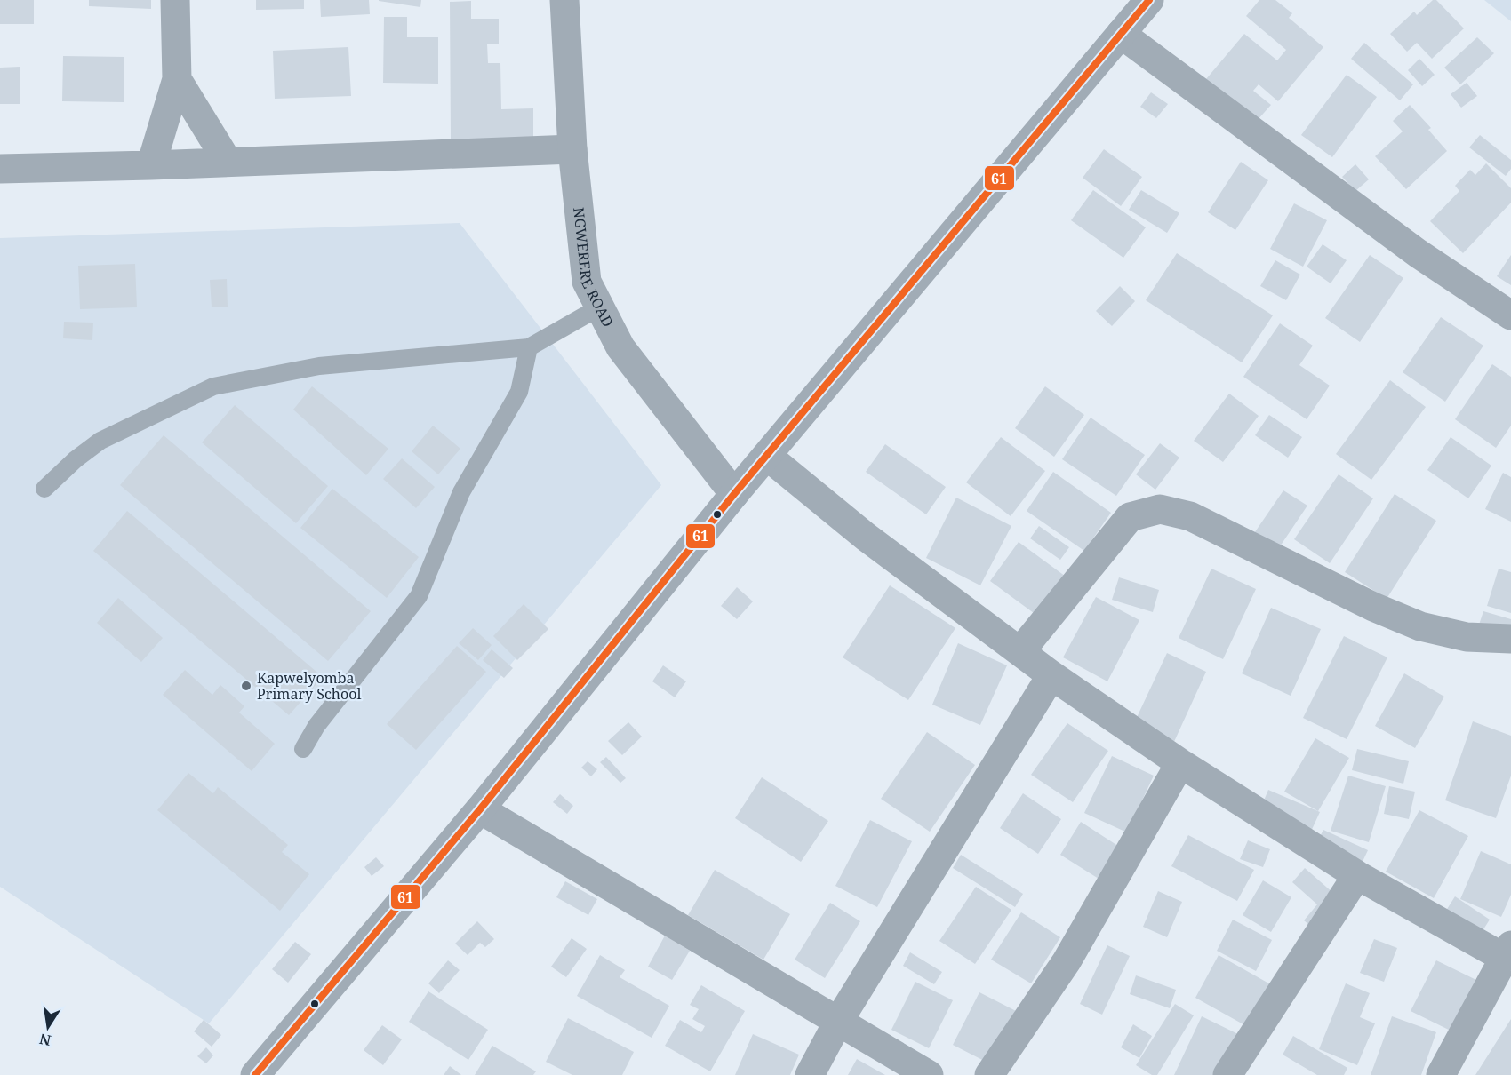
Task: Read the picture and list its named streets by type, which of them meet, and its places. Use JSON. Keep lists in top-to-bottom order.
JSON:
{
  "streets": {
    "street": ["NGWERERE ROAD"]
  },
  "places": ["Kapwelyomba Primary School"],
  "lines": ["transit line 61"],
  "north": "bottom"
}
